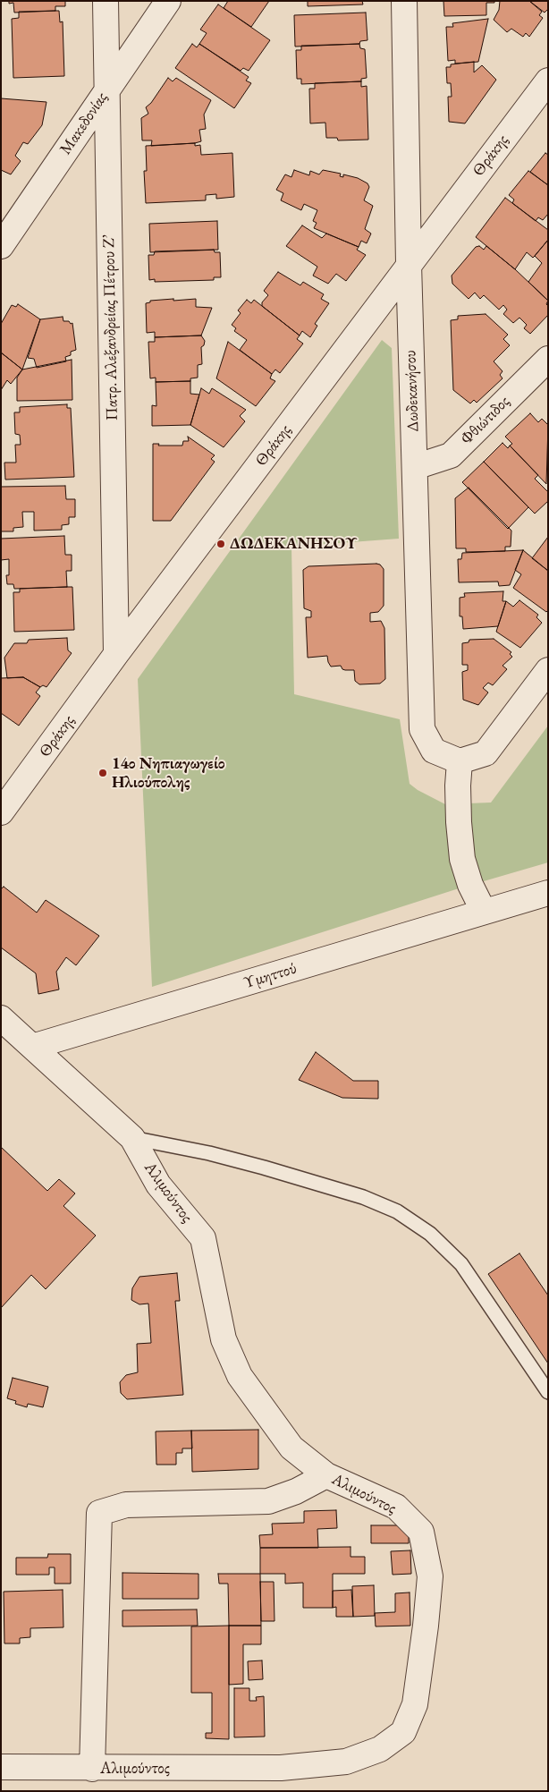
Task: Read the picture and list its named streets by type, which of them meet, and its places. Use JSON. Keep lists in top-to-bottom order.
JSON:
{
  "streets": {
    "street": [
      "Μακεδονίας",
      "Θράκης",
      "Πατρ. Αλεξανδρείας Πέτρου Ζ’",
      "Δωδεκανήσου",
      "Φθιώτιδος",
      "Υμηττού",
      "Αλιμούντος"
    ]
  },
  "crossings": [
    ["Μακεδονίας", "Πατρ. Αλεξανδρείας Πέτρου Ζ’"],
    ["Θράκης", "Πατρ. Αλεξανδρείας Πέτρου Ζ’"],
    ["Θράκης", "Δωδεκανήσου"],
    ["Δωδεκανήσου", "Φθιώτιδος"],
    ["Υμηττού", "Αλιμούντος"]
  ],
  "places": ["ΔΩΔΕΚΑΝΗΣΟΥ", "14ο Νηπιαγωγείο Ηλιούπολης"]
}
